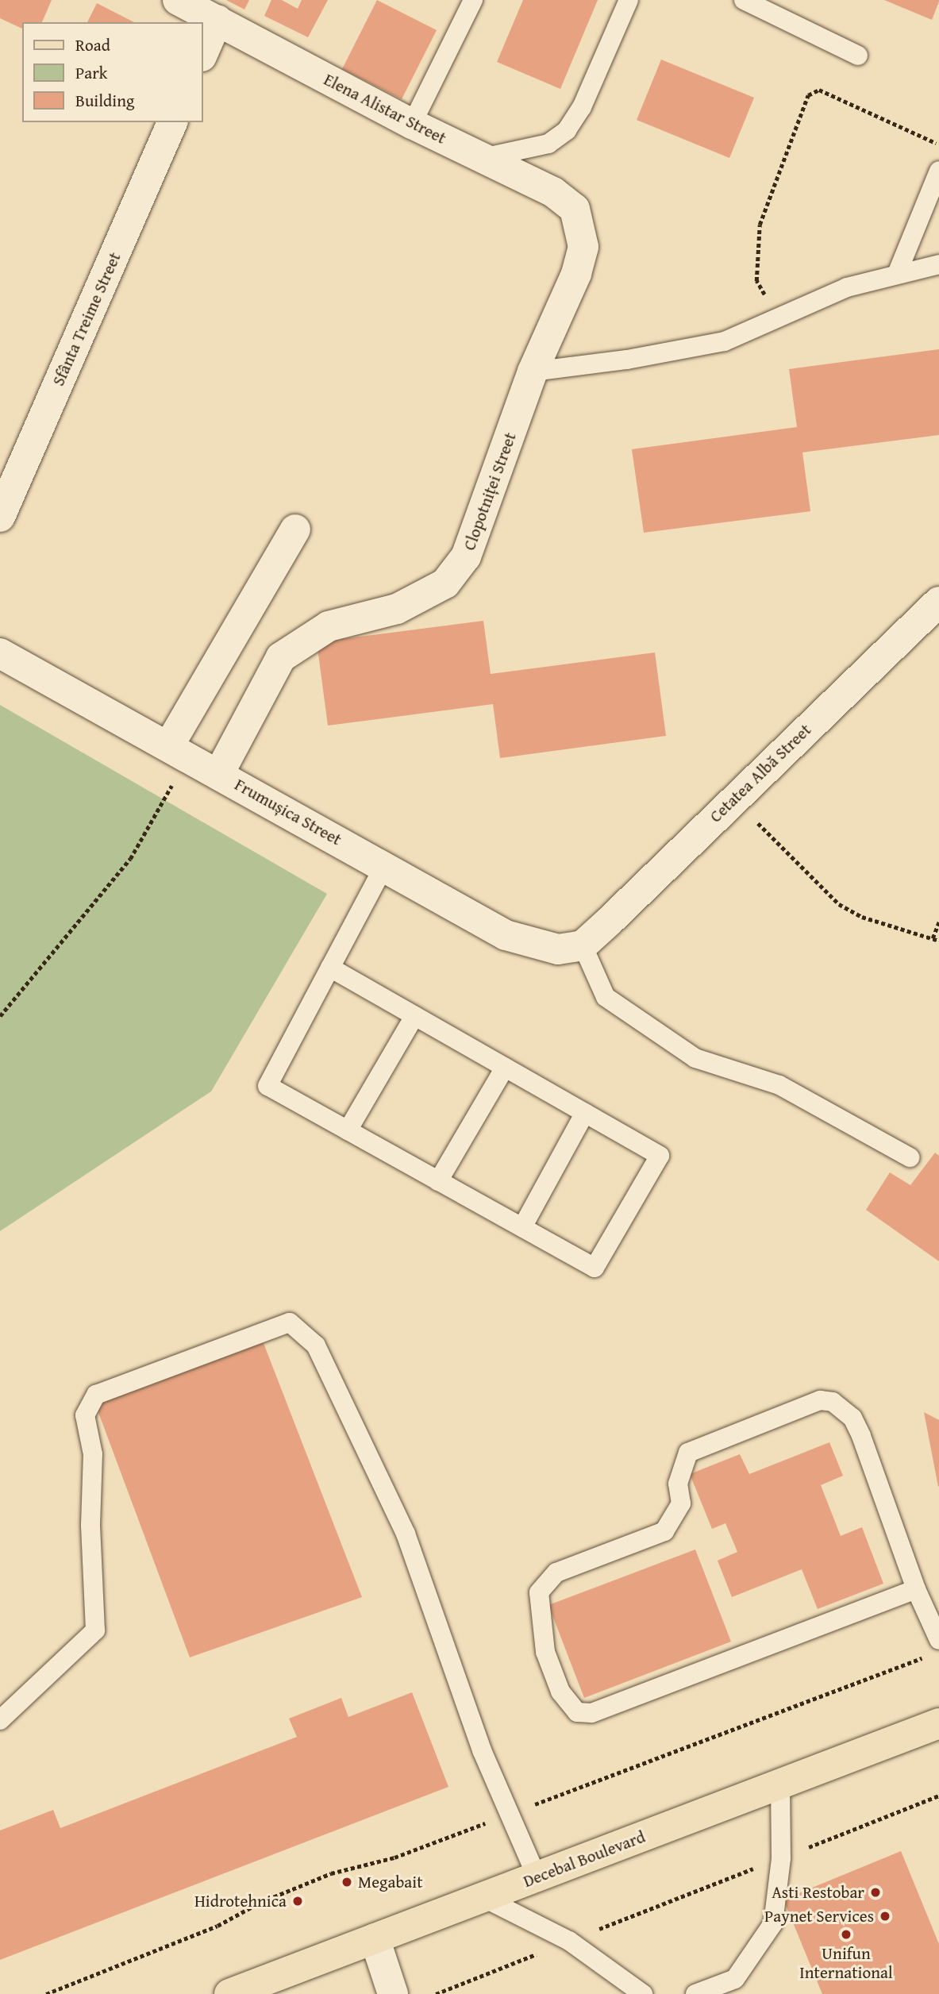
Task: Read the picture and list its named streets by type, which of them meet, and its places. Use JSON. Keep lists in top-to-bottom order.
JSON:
{
  "streets": {
    "main road": ["Decebal Boulevard"],
    "street": [
      "Elena Alistar Street",
      "Sfânta Treime Street",
      "Clopotniței Street",
      "Cetatea Albă Street",
      "Frumușica Street"
    ]
  },
  "crossings": [
    ["Elena Alistar Street", "Clopotniței Street"],
    ["Clopotniței Street", "Frumușica Street"],
    ["Cetatea Albă Street", "Frumușica Street"]
  ],
  "places": [
    "Megabait",
    "Asti Restobar",
    "Hidrotehnica",
    "Paynet Services",
    "Unifun International"
  ],
  "legend": ["Road", "Park", "Building"]
}
